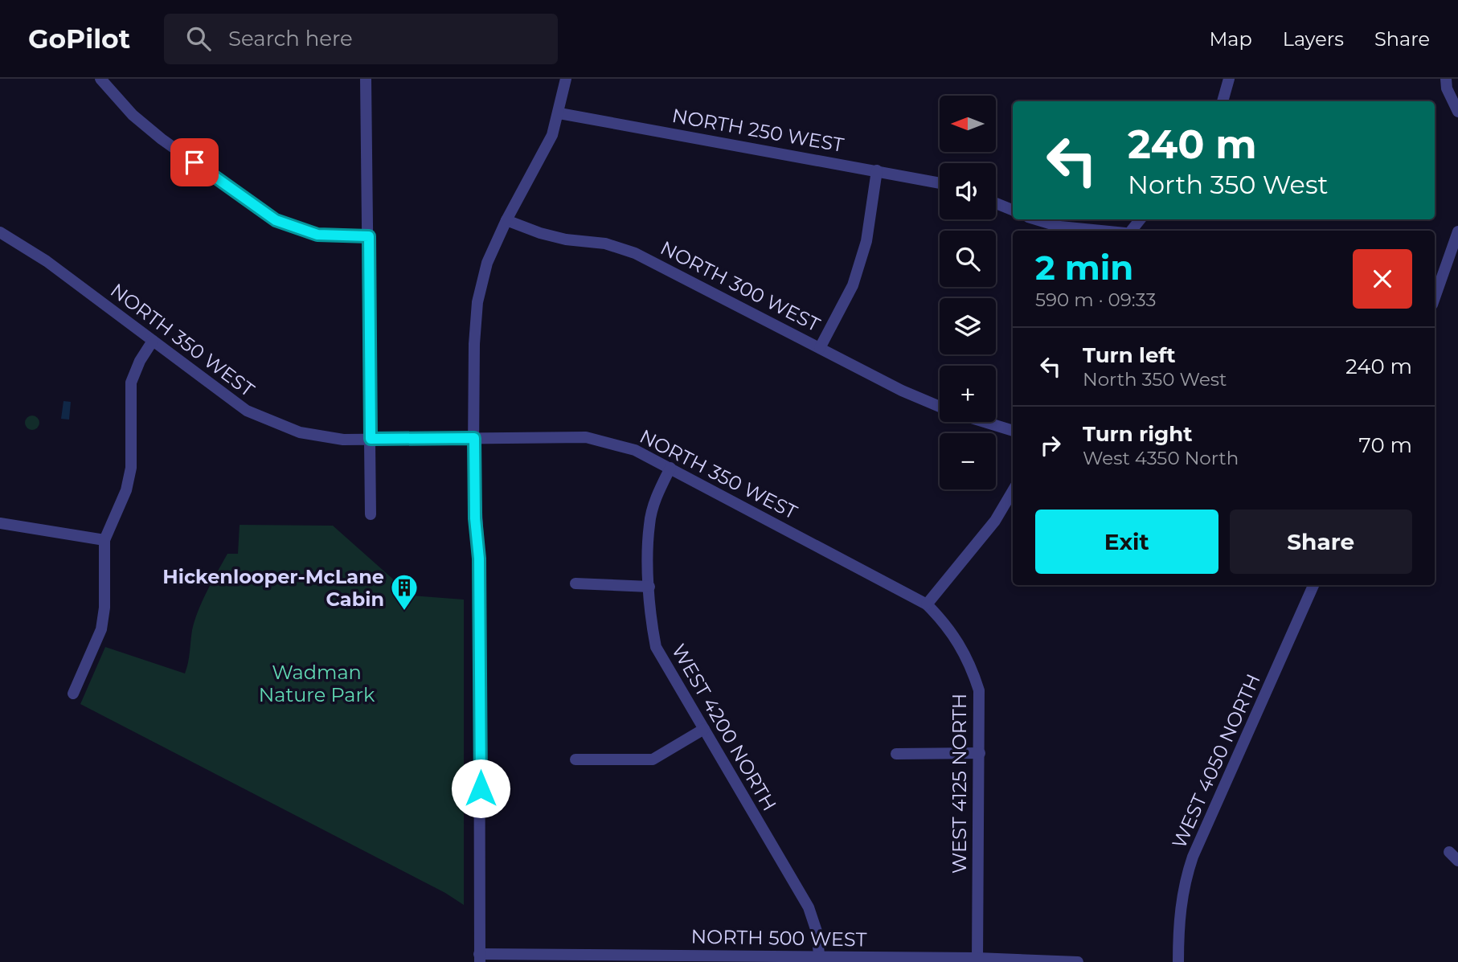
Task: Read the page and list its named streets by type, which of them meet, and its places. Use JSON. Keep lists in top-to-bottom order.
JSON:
{
  "streets": {
    "street": [
      "NORTH 250 WEST",
      "NORTH 300 WEST",
      "NORTH 350 WEST",
      "WEST 4200 NORTH",
      "WEST 4050 NORTH",
      "WEST 4125 NORTH",
      "NORTH 500 WEST"
    ]
  },
  "crossings": [
    ["NORTH 350 WEST", "WEST 4200 NORTH"],
    ["NORTH 350 WEST", "WEST 4125 NORTH"],
    ["WEST 4200 NORTH", "NORTH 500 WEST"],
    ["WEST 4125 NORTH", "NORTH 500 WEST"]
  ],
  "parks": ["Wadman Nature Park"],
  "places": {
    "building": ["Hickenlooper-McLane Cabin"]
  },
  "north": "left",
  "page": {
    "header": "GoPilot",
    "search": "Search here",
    "nav": ["Map", "Layers", "Share"],
    "map_buttons": ["+", "−"],
    "turn": ["240 m", "North 350 West"],
    "heading": ["2 min", "590 m · 09:33"],
    "list": [
      {
        "name": "Turn left",
        "note": "North 350 West",
        "value": "240 m"
      },
      {
        "name": "Turn right",
        "note": "West 4350 North",
        "value": "70 m"
      }
    ],
    "buttons": ["Exit", "Share"]
  }
}
